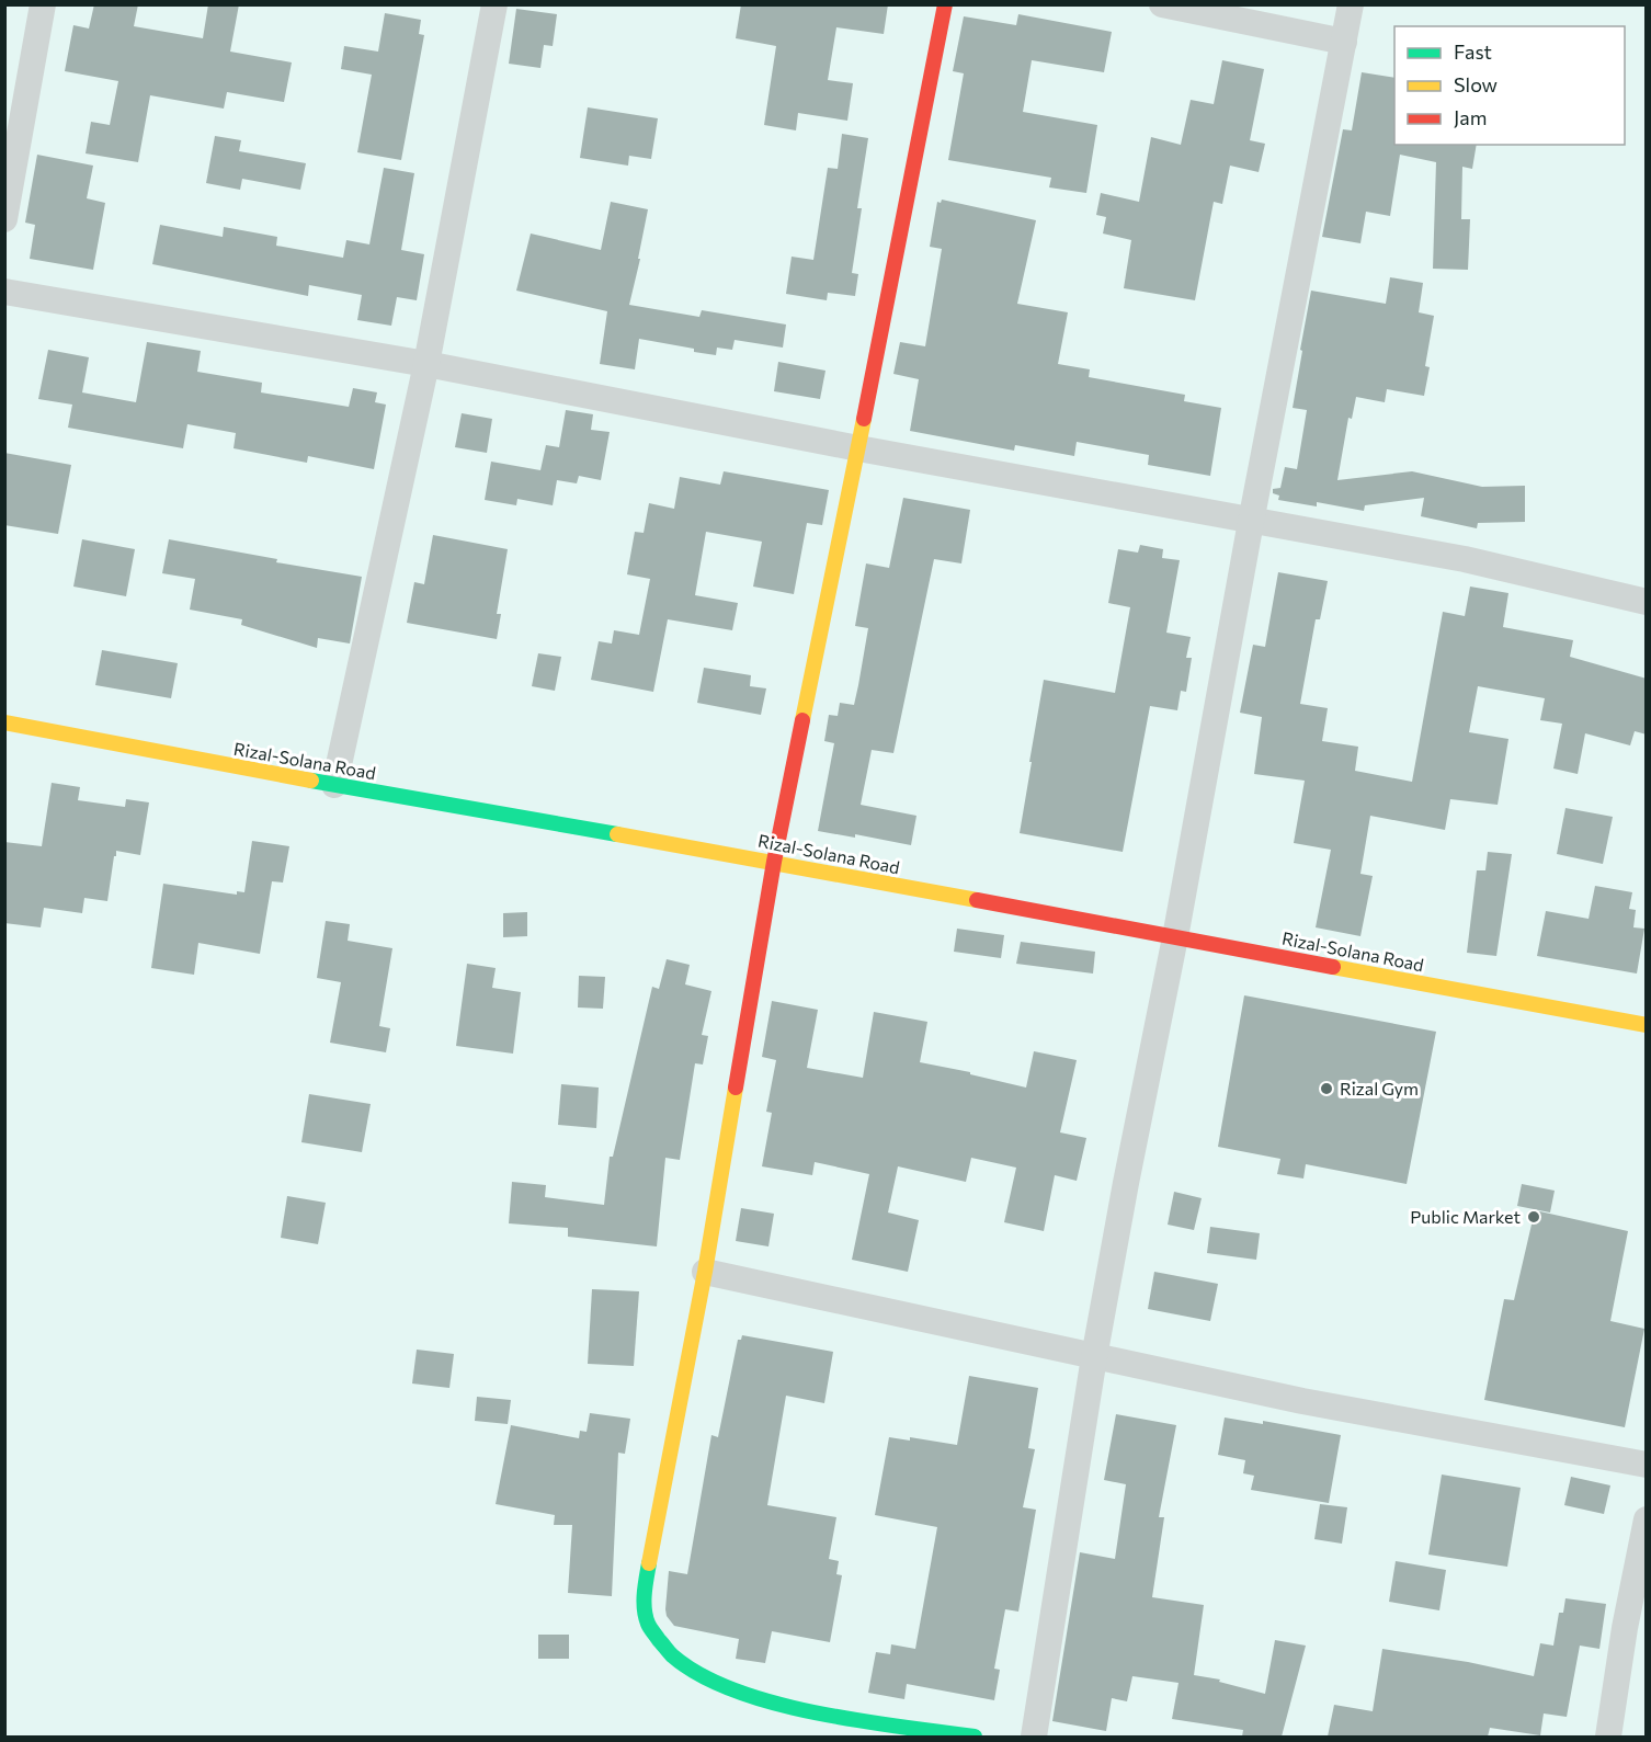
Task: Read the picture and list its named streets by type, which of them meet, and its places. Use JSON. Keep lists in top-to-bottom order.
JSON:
{
  "streets": {
    "street": ["Rizal-Solana Road"]
  },
  "places": ["Rizal Gym", "Public Market"],
  "legend": ["Fast", "Slow", "Jam"]
}
